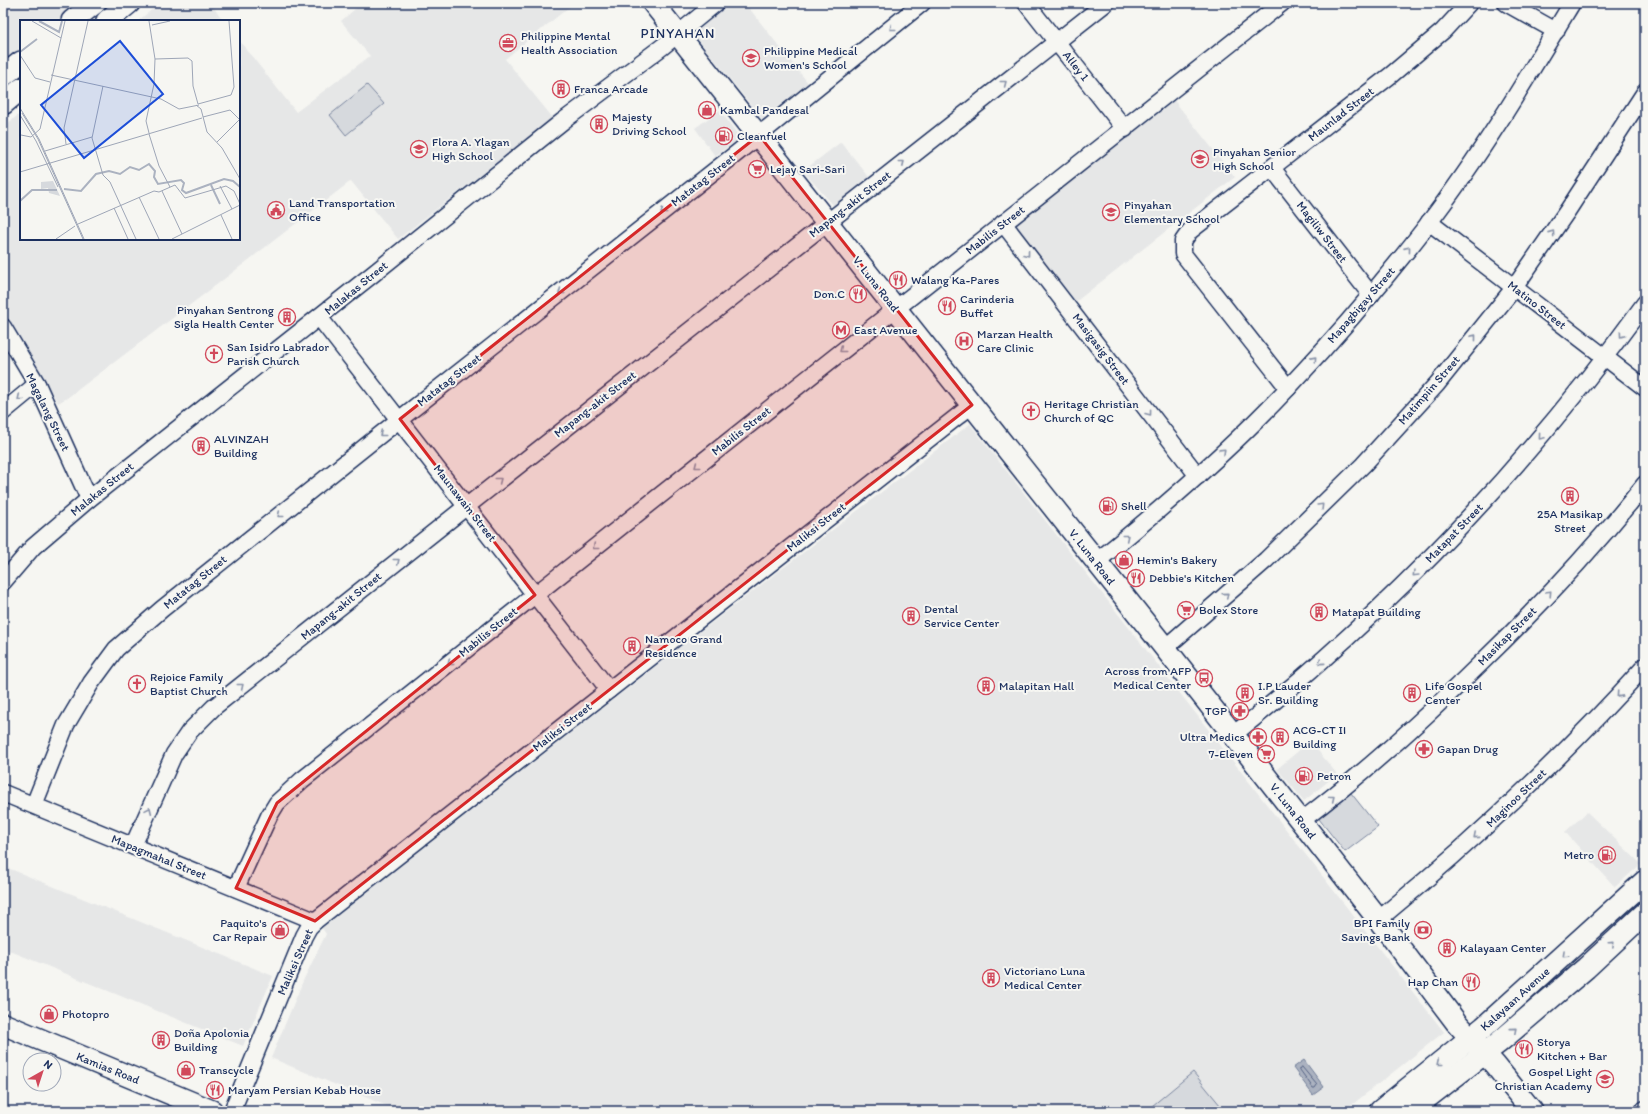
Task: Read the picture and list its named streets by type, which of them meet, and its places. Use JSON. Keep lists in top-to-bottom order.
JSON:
{
  "streets": {
    "main road": ["V. Luna Road", "Kalayaan Avenue", "Kamias Road"],
    "street": [
      "Alley 1",
      "Maunlad Street",
      "Matatag Street",
      "Mapang-akit Street",
      "Mabilis Street",
      "Magiliw Street",
      "Malakas Street",
      "Mapagbigay Street",
      "Matino Street",
      "Masigasig Street",
      "Matimpiin Street",
      "Magalang Street",
      "Maunawain Street",
      "Maliksi Street",
      "Matapat Street",
      "Masikap Street",
      "Maginoo Street",
      "Mapagmahal Street"
    ]
  },
  "crossings": [
    ["Alley 1", "Mapang-akit Street"],
    ["Alley 1", "Mabilis Street"],
    ["Maunlad Street", "Magiliw Street"],
    ["Maunlad Street", "Mapagbigay Street"],
    ["Matatag Street", "V. Luna Road"],
    ["Matatag Street", "Maunawain Street"],
    ["Matatag Street", "Mapagmahal Street"],
    ["Mapang-akit Street", "V. Luna Road"],
    ["Mapang-akit Street", "Maunawain Street"],
    ["Mapang-akit Street", "Mapagmahal Street"],
    ["Mabilis Street", "V. Luna Road"],
    ["Mabilis Street", "Masigasig Street"],
    ["Mabilis Street", "Maunawain Street"],
    ["Mabilis Street", "Mapagmahal Street"],
    ["Magiliw Street", "Mapagbigay Street"],
    ["V. Luna Road", "Malakas Street"],
    ["V. Luna Road", "Mapagbigay Street"],
    ["V. Luna Road", "Matimpiin Street"],
    ["V. Luna Road", "Maliksi Street"],
    ["V. Luna Road", "Matapat Street"],
    ["V. Luna Road", "Masikap Street"],
    ["V. Luna Road", "Maginoo Street"],
    ["V. Luna Road", "Kalayaan Avenue"],
    ["Malakas Street", "Magalang Street"],
    ["Malakas Street", "Maunawain Street"],
    ["Mapagbigay Street", "Matino Street"],
    ["Mapagbigay Street", "Masigasig Street"],
    ["Matino Street", "Matimpiin Street"],
    ["Matino Street", "Matapat Street"],
    ["Maunawain Street", "Maliksi Street"],
    ["Maliksi Street", "Mapagmahal Street"]
  ],
  "one_way": [
    "Matatag Street",
    "Mapang-akit Street",
    "Mabilis Street",
    "Mapagbigay Street",
    "Masigasig Street",
    "Matimpiin Street",
    "Matapat Street",
    "Masikap Street",
    "Maginoo Street"
  ],
  "districts": ["PINYAHAN"],
  "places": {
    "office": ["Philippine Mental Health Association"],
    "school or university": [
      "Philippine Medical Women's School",
      "Flora A. Ylagan High School",
      "Pinyahan Senior High School",
      "Pinyahan Elementary School",
      "Gospel Light Christian Academy"
    ],
    "building": [
      "Franca Arcade",
      "Majesty Driving School",
      "Pinyahan Sentrong Sigla Health Center",
      "ALVINZAH Building",
      "25A Masikap Street",
      "Matapat Building",
      "Dental Service Center",
      "Namoco Grand Residence",
      "Malapitan Hall",
      "I.P Lauder Sr. Building",
      "Life Gospel Center",
      "ACG-CT II Building",
      "Kalayaan Center",
      "Victoriano Luna Medical Center",
      "Doña Apolonia Building"
    ],
    "shop": [
      "Kambal Pandesal",
      "Hemin's Bakery",
      "Paquito's Car Repair",
      "Photopro",
      "Transcycle"
    ],
    "fuel station": [
      "Cleanfuel",
      "Shell",
      "Petron",
      "Metro"
    ],
    "supermarket": ["Lejay Sari-Sari", "Bolex Store", "7-Eleven"],
    "public building": ["Land Transportation Office"],
    "restaurant": [
      "Walang Ka-Pares",
      "Don.C",
      "Carinderia Buffet",
      "Debbie's Kitchen",
      "Hap Chan",
      "Storya Kitchen + Bar",
      "Maryam Persian Kebab House"
    ],
    "metro station": ["East Avenue"],
    "hospital": ["Marzan Health Care Clinic"],
    "church": ["San Isidro Labrador Parish Church", "Heritage Christian Church of QC", "Rejoice Family Baptist Church"],
    "bus stop": ["Across from AFP Medical Center"],
    "pharmacy": ["TGP", "Ultra Medics", "Gapan Drug"],
    "bank": ["BPI Family Savings Bank"]
  },
  "north": "top right"
}
